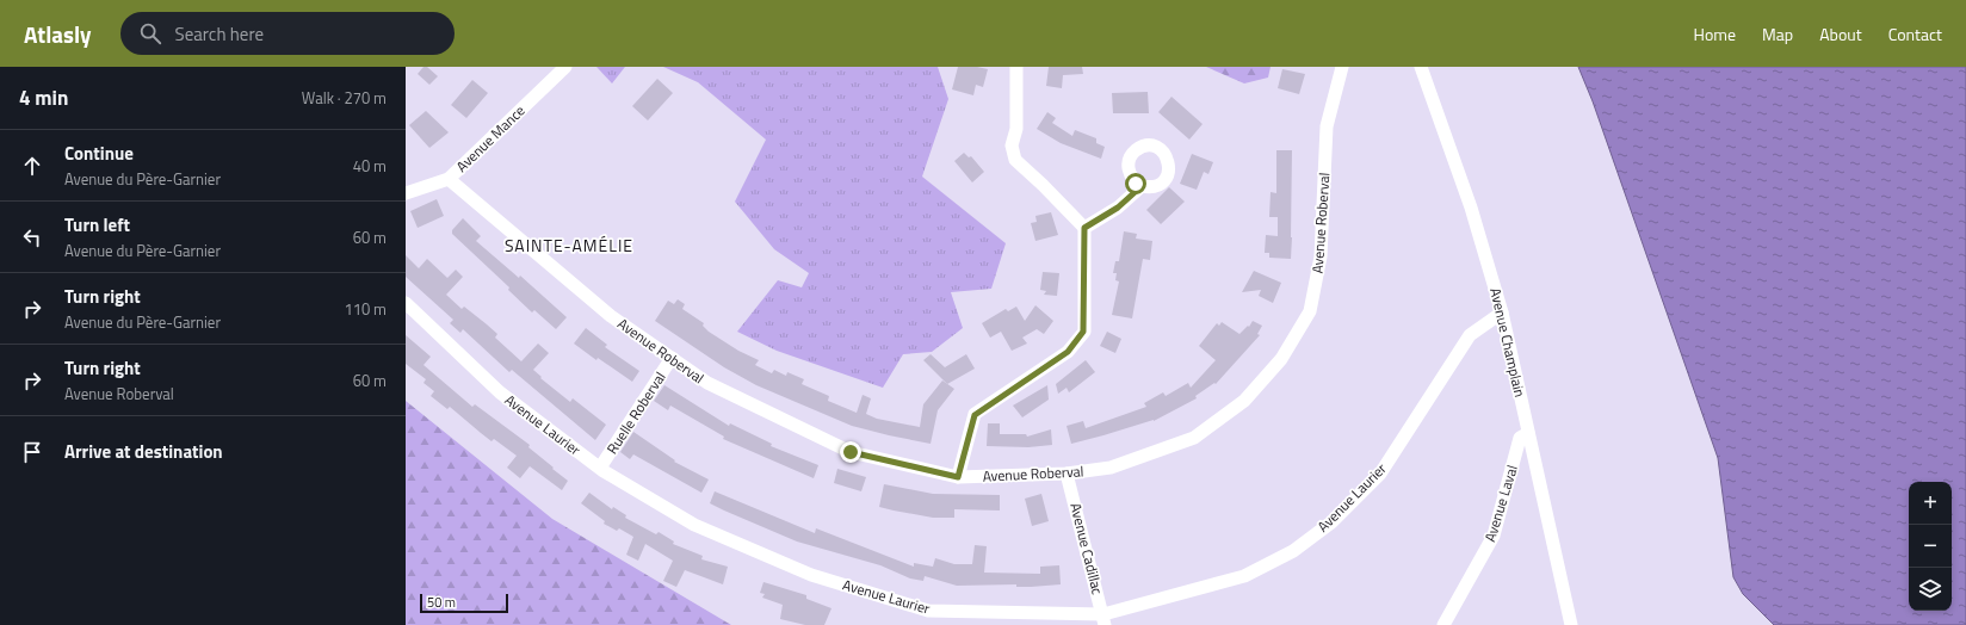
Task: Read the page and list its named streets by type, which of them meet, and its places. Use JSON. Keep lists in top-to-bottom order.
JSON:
{
  "streets": {
    "street": [
      "Avenue Mance",
      "Avenue Roberval",
      "Avenue Champlain",
      "Ruelle Roberval",
      "Avenue Laurier",
      "Avenue Laval",
      "Avenue Cadillac"
    ]
  },
  "crossings": [
    ["Avenue Mance", "Avenue Roberval"],
    ["Avenue Roberval", "Ruelle Roberval"],
    ["Avenue Roberval", "Avenue Cadillac"],
    ["Avenue Champlain", "Avenue Laurier"],
    ["Avenue Champlain", "Avenue Laval"],
    ["Ruelle Roberval", "Avenue Laurier"],
    ["Avenue Laurier", "Avenue Cadillac"]
  ],
  "districts": ["SAINTE-AMÉLIE"],
  "scale_bar": "50 m",
  "page": {
    "header": "Atlasly",
    "search": "Search here",
    "nav": [
      "Home",
      "Map",
      "About",
      "Contact"
    ],
    "heading": ["4 min", "Walk · 270 m"],
    "list": [
      ["Continue", "Avenue du Père-Garnier", "40 m"],
      ["Turn left", "Avenue du Père-Garnier", "60 m"],
      ["Turn right", "Avenue du Père-Garnier", "110 m"],
      ["Turn right", "Avenue Roberval", "60 m"],
      "Arrive at destination"
    ],
    "map_buttons": ["+", "−"],
    "scale": "50 m"
  }
}
